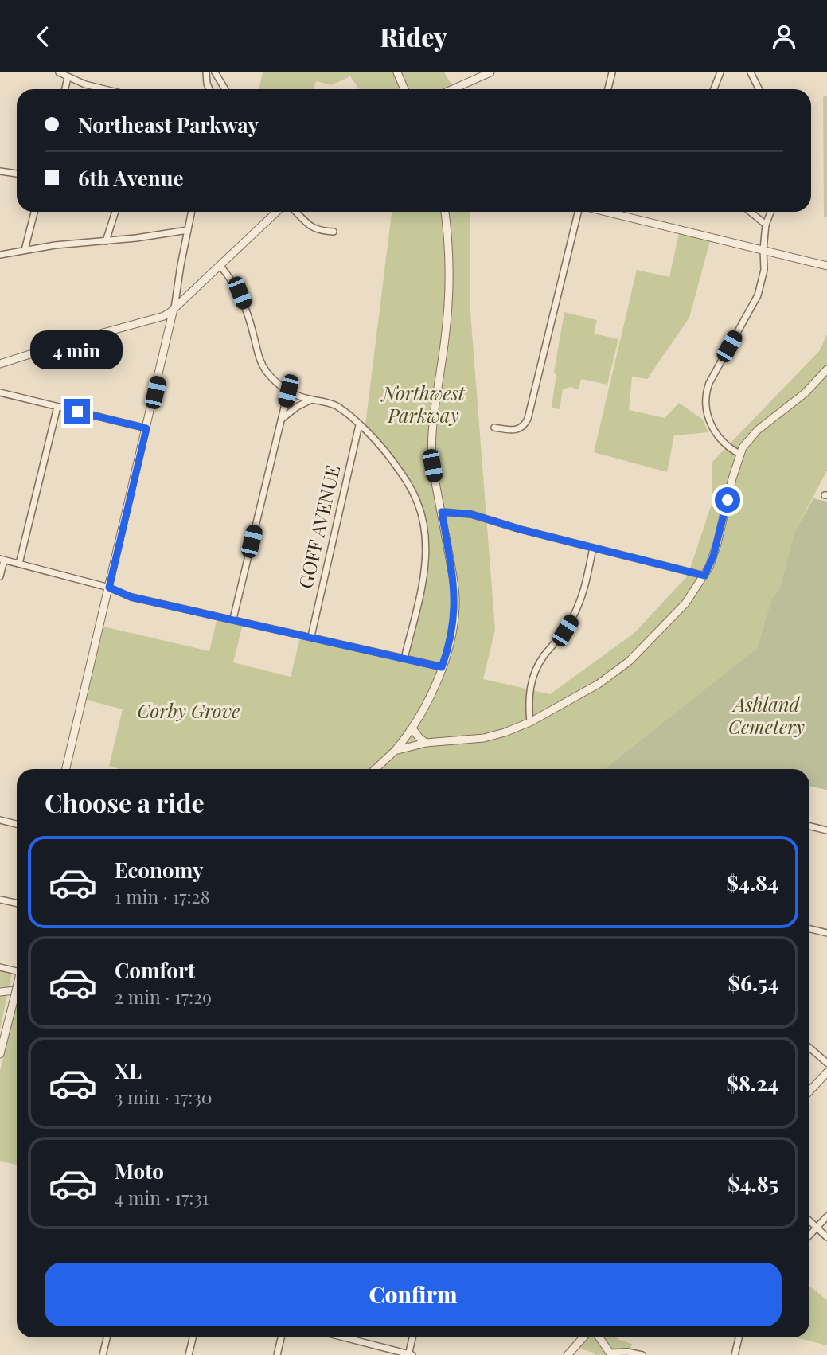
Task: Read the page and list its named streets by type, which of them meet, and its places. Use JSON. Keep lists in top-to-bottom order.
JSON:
{
  "streets": {
    "street": ["GOFF AVENUE"]
  },
  "parks": ["Northwest Parkway", "Ashland Cemetery", "Corby Grove"],
  "page": {
    "header": "Ridey",
    "banner": ["Northeast Parkway", "6th Avenue"],
    "bubble": "4 min",
    "heading": "Choose a ride",
    "list": [
      {
        "name": "Economy",
        "note": "1 min · 17:28",
        "value": "$4.84"
      },
      {
        "name": "Comfort",
        "note": "2 min · 17:29",
        "value": "$6.54"
      },
      {
        "name": "XL",
        "note": "3 min · 17:30",
        "value": "$8.24"
      },
      {
        "name": "Moto",
        "note": "4 min · 17:31",
        "value": "$4.85"
      }
    ],
    "buttons": "Confirm"
  }
}
